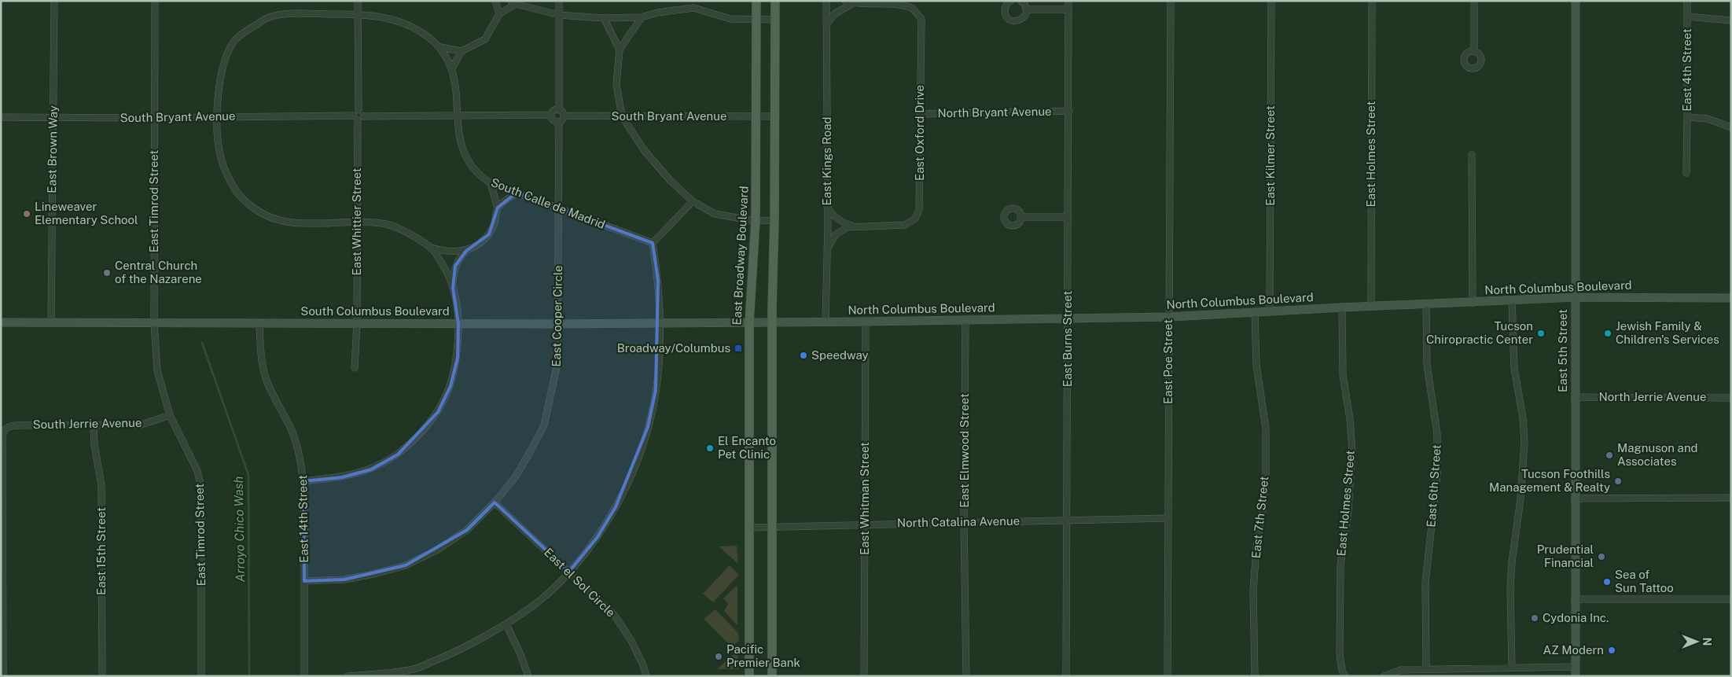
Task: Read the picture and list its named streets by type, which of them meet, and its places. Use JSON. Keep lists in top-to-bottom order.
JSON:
{
  "streets": {
    "main road": ["East Broadway Boulevard"],
    "street": [
      "East 4th Street",
      "North Bryant Avenue",
      "South Bryant Avenue",
      "East Oxford Drive",
      "East Brown Way",
      "East Holmes Street",
      "East Kilmer Street",
      "East Kings Road",
      "East Timrod Street",
      "South Calle de Madrid",
      "East Whittier Street",
      "North Columbus Boulevard",
      "South Columbus Boulevard",
      "East Cooper Circle",
      "East Burns Street",
      "East 5th Street",
      "East Poe Street",
      "North Jerrie Avenue",
      "South Jerrie Avenue",
      "East Elmwood Street",
      "East 6th Street",
      "East Whitman Street",
      "East 7th Street",
      "East 14th Street",
      "North Catalina Avenue",
      "East 15th Street",
      "East el Sol Circle"
    ]
  },
  "crossings": [
    ["North Bryant Avenue", "East Oxford Drive"],
    ["North Bryant Avenue", "East Burns Street"],
    ["South Bryant Avenue", "East Brown Way"],
    ["South Bryant Avenue", "East Timrod Street"],
    ["South Bryant Avenue", "South Calle de Madrid"],
    ["South Bryant Avenue", "East Whittier Street"],
    ["South Bryant Avenue", "East Broadway Boulevard"],
    ["South Bryant Avenue", "East Cooper Circle"],
    ["East Oxford Drive", "East Kings Road"],
    ["East Brown Way", "South Columbus Boulevard"],
    ["East Holmes Street", "North Columbus Boulevard"],
    ["East Kilmer Street", "North Columbus Boulevard"],
    ["East Kings Road", "North Columbus Boulevard"],
    ["East Timrod Street", "South Columbus Boulevard"],
    ["East Timrod Street", "South Jerrie Avenue"],
    ["South Calle de Madrid", "East Whittier Street"],
    ["South Calle de Madrid", "East Cooper Circle"],
    ["East Whittier Street", "South Columbus Boulevard"],
    ["East Broadway Boulevard", "North Columbus Boulevard"],
    ["East Broadway Boulevard", "South Columbus Boulevard"],
    ["East Broadway Boulevard", "North Catalina Avenue"],
    ["North Columbus Boulevard", "South Columbus Boulevard"],
    ["North Columbus Boulevard", "East Burns Street"],
    ["North Columbus Boulevard", "East 5th Street"],
    ["North Columbus Boulevard", "East Poe Street"],
    ["North Columbus Boulevard", "East Elmwood Street"],
    ["North Columbus Boulevard", "East 6th Street"],
    ["North Columbus Boulevard", "East Whitman Street"],
    ["North Columbus Boulevard", "East 7th Street"],
    ["South Columbus Boulevard", "East Cooper Circle"],
    ["South Columbus Boulevard", "East 14th Street"],
    ["East Cooper Circle", "East 14th Street"],
    ["East Cooper Circle", "East el Sol Circle"],
    ["East Burns Street", "North Catalina Avenue"],
    ["East 5th Street", "North Jerrie Avenue"],
    ["East Poe Street", "North Catalina Avenue"],
    ["South Jerrie Avenue", "East 15th Street"],
    ["East Elmwood Street", "North Catalina Avenue"],
    ["East Whitman Street", "North Catalina Avenue"]
  ],
  "water": ["Arroyo Chico Wash"],
  "places": {
    "other": [
      "Lineweaver Elementary School",
      "Central Church of the Nazarene",
      "Tucson Chiropractic Center",
      "Jewish Family & Children's Services",
      "Speedway",
      "El Encanto Pet Clinic",
      "Magnuson and Associates",
      "Tucson Foothills Management & Realty",
      "Prudential Financial",
      "Sea of Sun Tattoo",
      "Cydonia Inc.",
      "AZ Modern",
      "Pacific Premier Bank"
    ],
    "transit": ["Broadway/Columbus"]
  },
  "north": "right"
}
